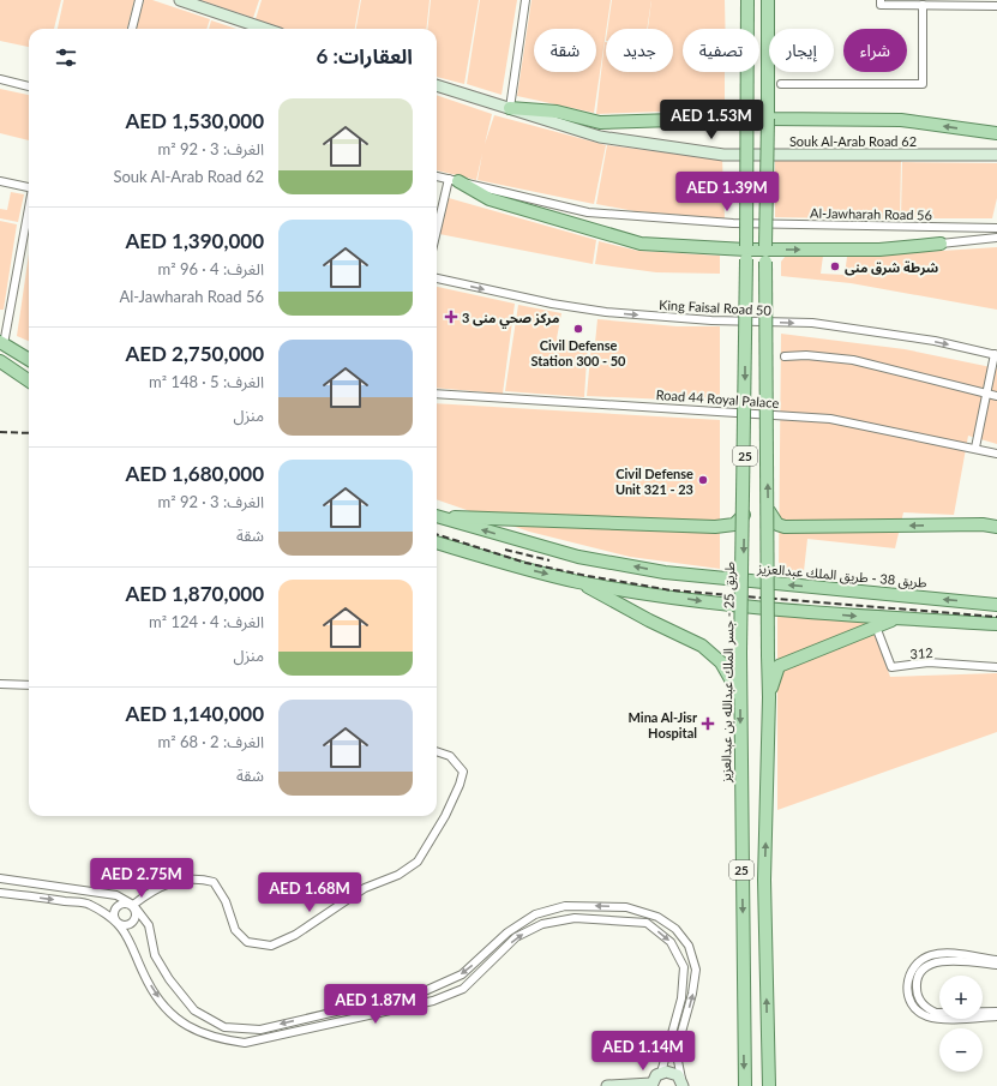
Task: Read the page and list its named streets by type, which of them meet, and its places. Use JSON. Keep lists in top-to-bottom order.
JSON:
{
  "streets": {
    "main road": [
      "Souk Al-Arab Road 62",
      "25",
      "طريق 38 - طريق الملك عبدالعزيز",
      "طريق 25 - جسر الملك عبدالله بن عبدالعزيز"
    ],
    "street": [
      "Al-Jawharah Road 56",
      "King Faisal Road 50",
      "Road 44 Royal Palace",
      "312"
    ]
  },
  "places": {
    "other": ["شرطة شرق منى", "Civil Defense Station 300 - 50", "Civil Defense Unit 321 - 23"],
    "health": ["مركز صحي منى 3", "Mina Al-Jisr Hospital"]
  },
  "page": {
    "chip": [
      "شراء",
      "إيجار",
      "تصفية",
      "جديد",
      "شقة"
    ],
    "heading": "العقارات: 6",
    "list": [
      {
        "name": "AED 1,530,000",
        "note": "الغرف: 3 · 92 m² · Souk Al-Arab Road 62"
      },
      {
        "name": "AED 1,390,000",
        "note": "الغرف: 4 · 96 m² · Al-Jawharah Road 56"
      },
      {
        "name": "AED 2,750,000",
        "note": "الغرف: 5 · 148 m² · منزل"
      },
      {
        "name": "AED 1,680,000",
        "note": "الغرف: 3 · 92 m² · شقة"
      },
      {
        "name": "AED 1,870,000",
        "note": "الغرف: 4 · 124 m² · منزل"
      },
      {
        "name": "AED 1,140,000",
        "note": "الغرف: 2 · 68 m² · شقة"
      }
    ],
    "price": [
      "AED 1.53M",
      "AED 1.39M",
      "AED 2.75M",
      "AED 1.68M",
      "AED 1.87M",
      "AED 1.14M"
    ],
    "map_buttons": ["+", "−"]
  }
}
